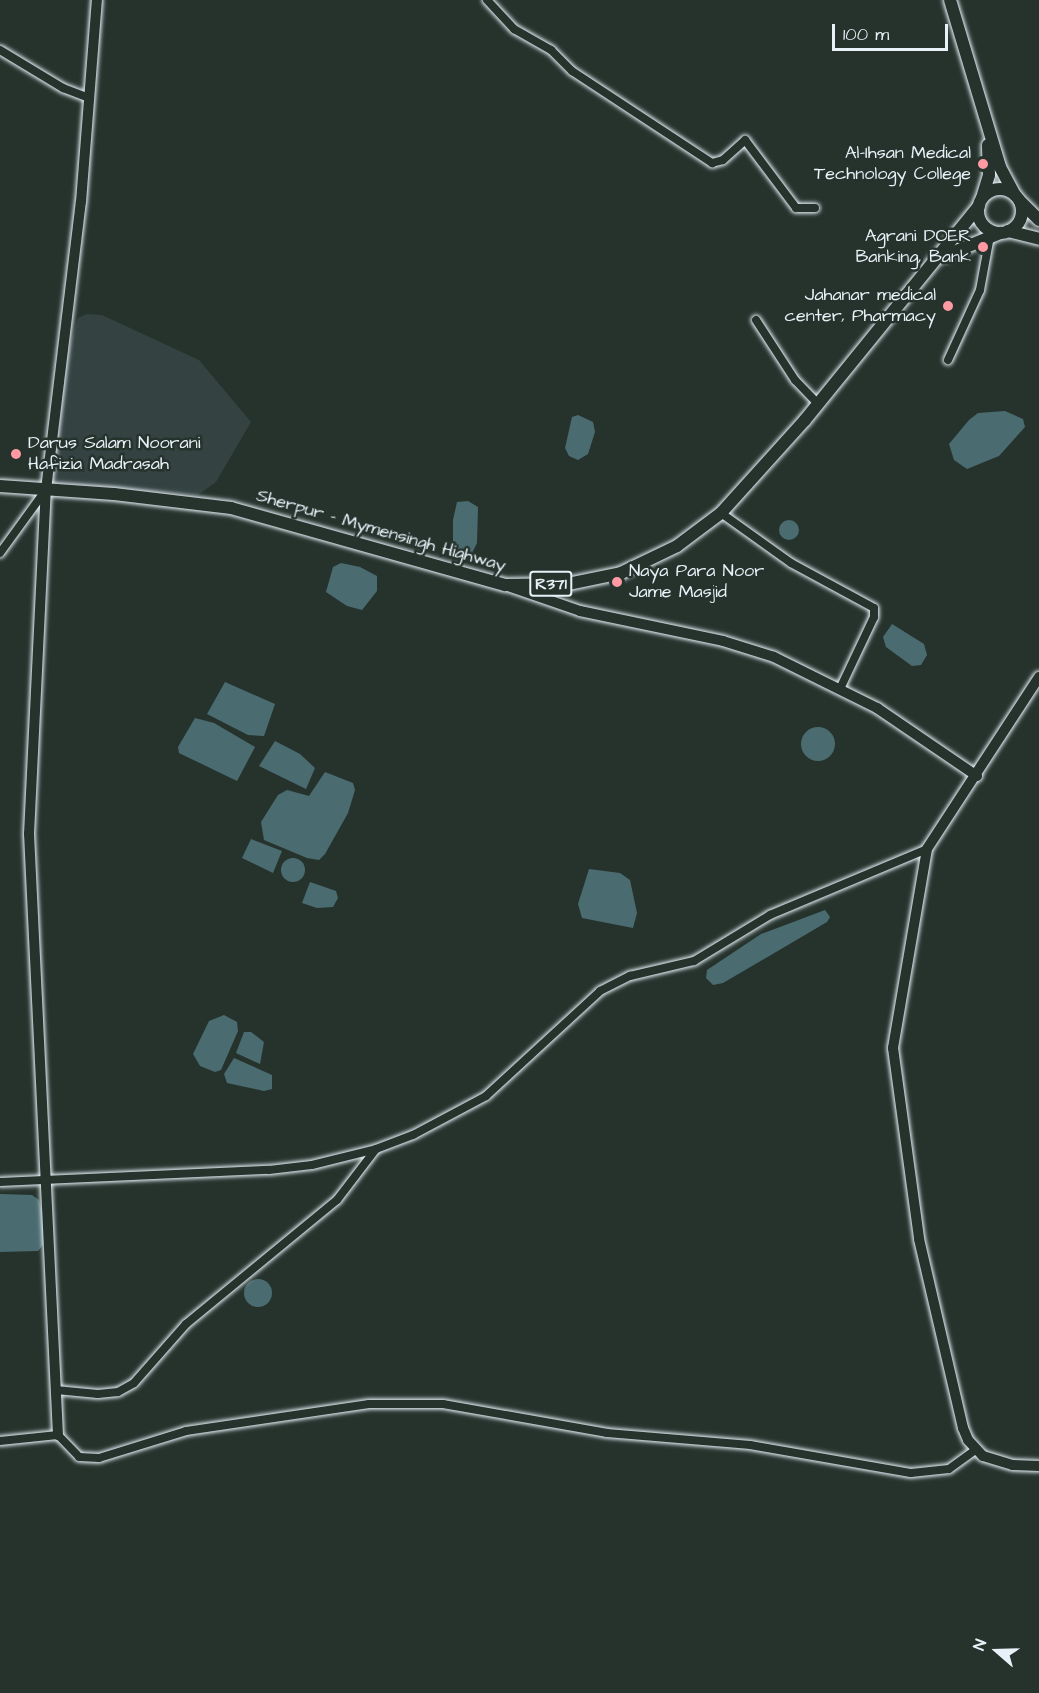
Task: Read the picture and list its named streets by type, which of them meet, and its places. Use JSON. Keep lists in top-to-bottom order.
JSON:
{
  "streets": {
    "main road": ["Sherpur - Mymensingh Highway", "R371"]
  },
  "crossings": [
    ["Sherpur - Mymensingh Highway", "R371"]
  ],
  "places": [
    "Al-Ihsan Medical Technology College",
    "Agrani DOER Banking, Bank",
    "Jahanar medical center, Pharmacy",
    "Darus Salam Noorani Hafizia Madrasah",
    "Naya Para Noor Jame Masjid"
  ],
  "scale_bar": "100 m",
  "north": "left"
}
